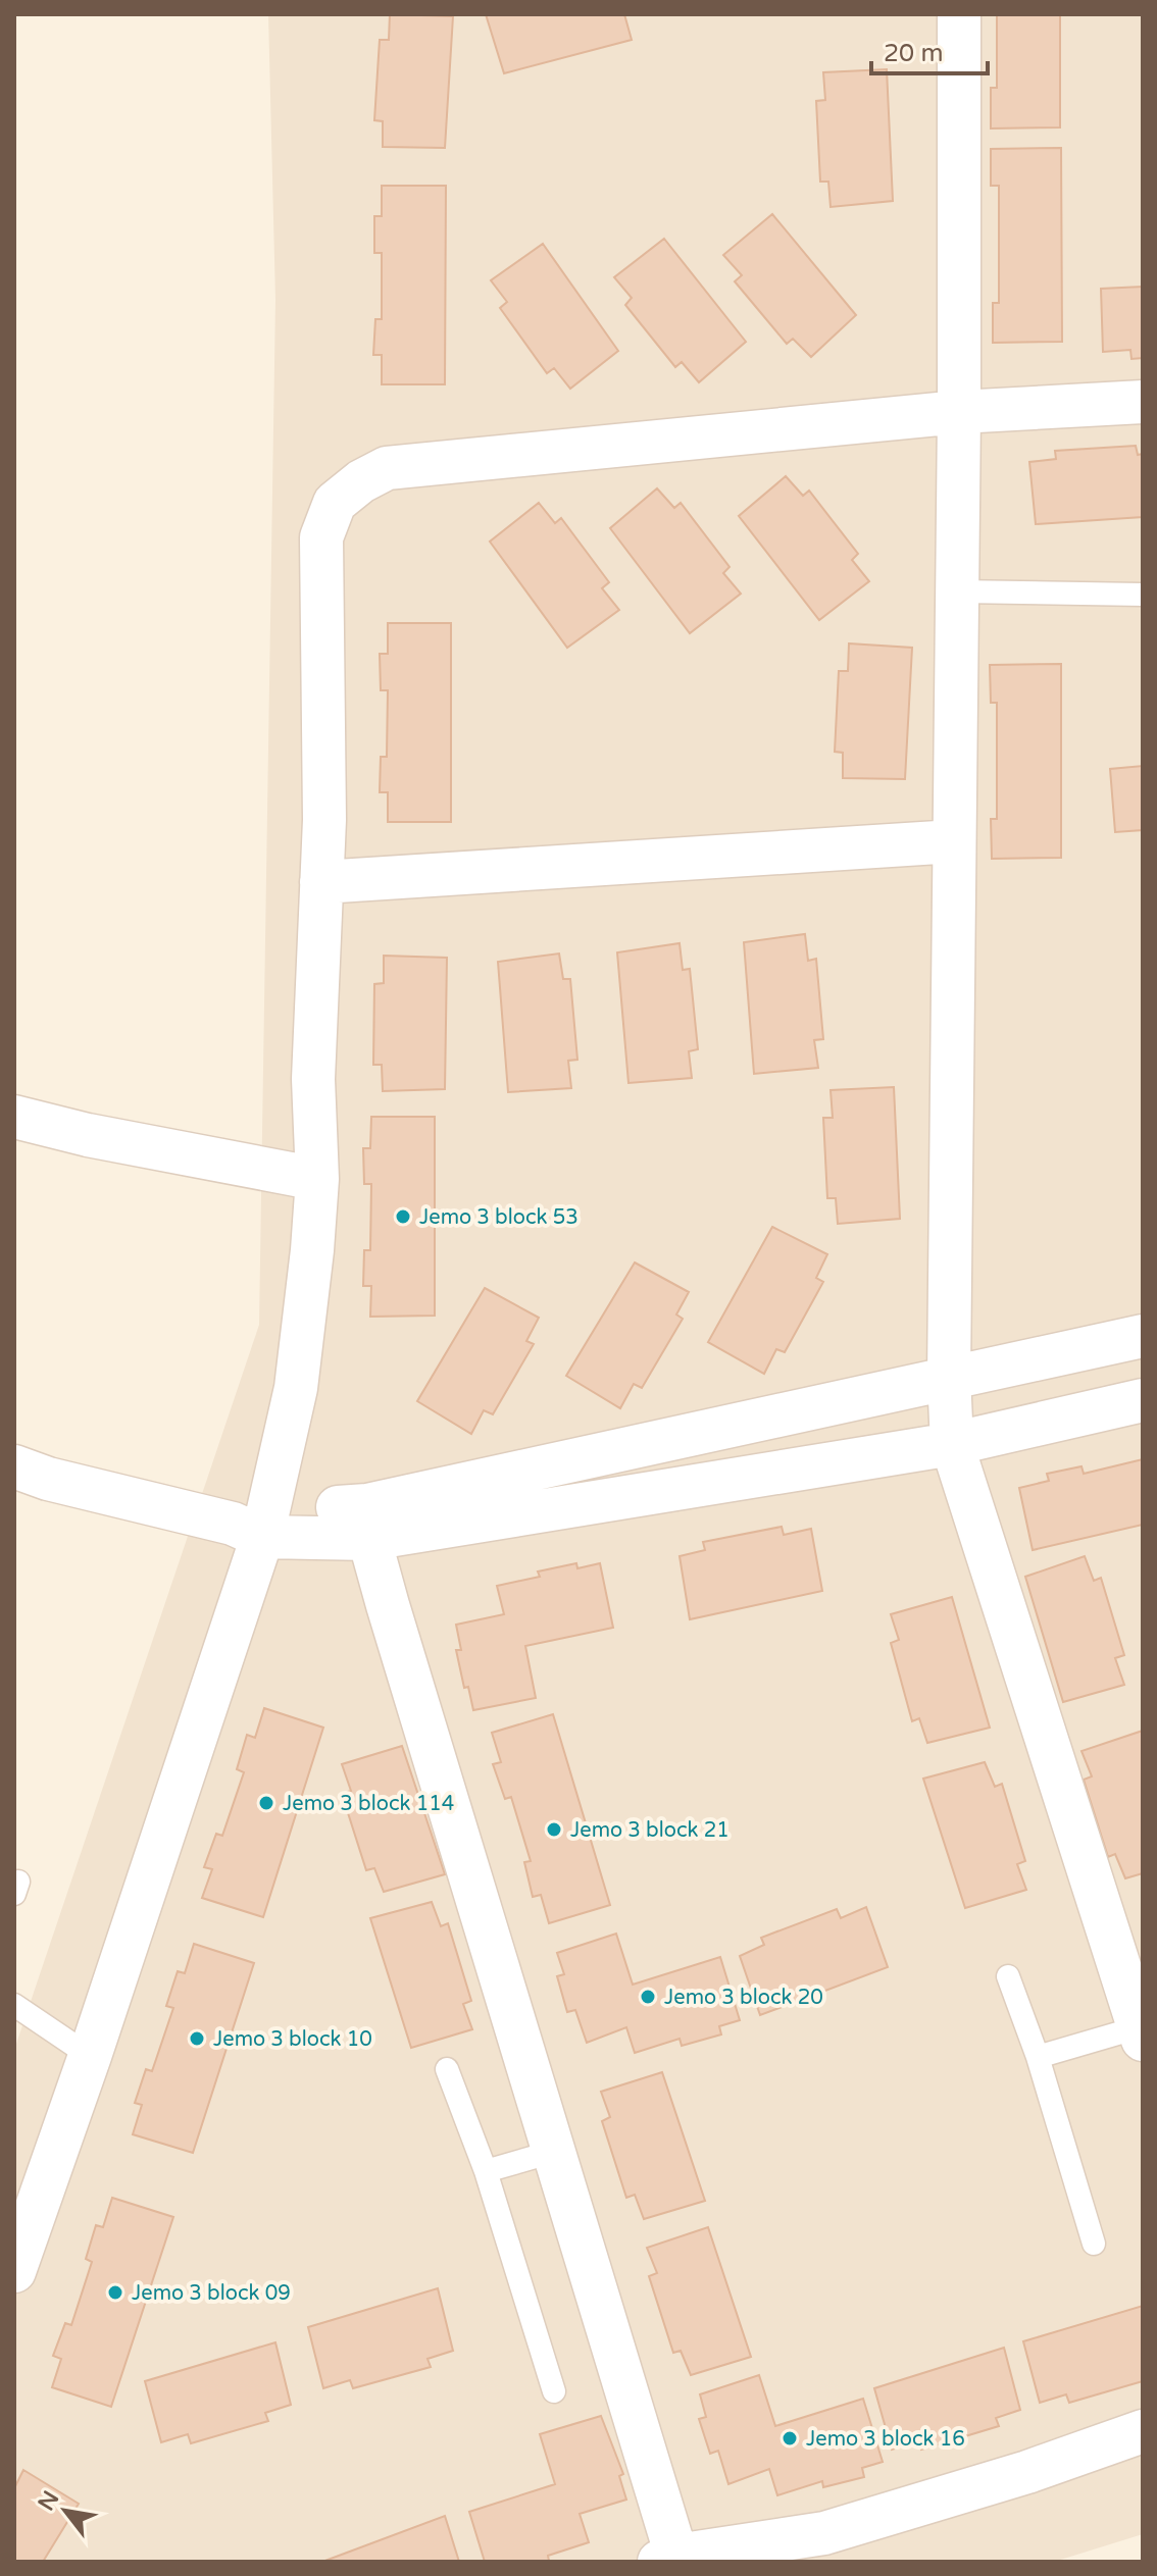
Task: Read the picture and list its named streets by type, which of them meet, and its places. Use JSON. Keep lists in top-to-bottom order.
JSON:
{
  "places": [
    "Jemo 3 block 53",
    "Jemo 3 block 114",
    "Jemo 3 block 21",
    "Jemo 3 block 20",
    "Jemo 3 block 10",
    "Jemo 3 block 09",
    "Jemo 3 block 16"
  ],
  "scale_bar": "20 m",
  "north": "top left"
}
